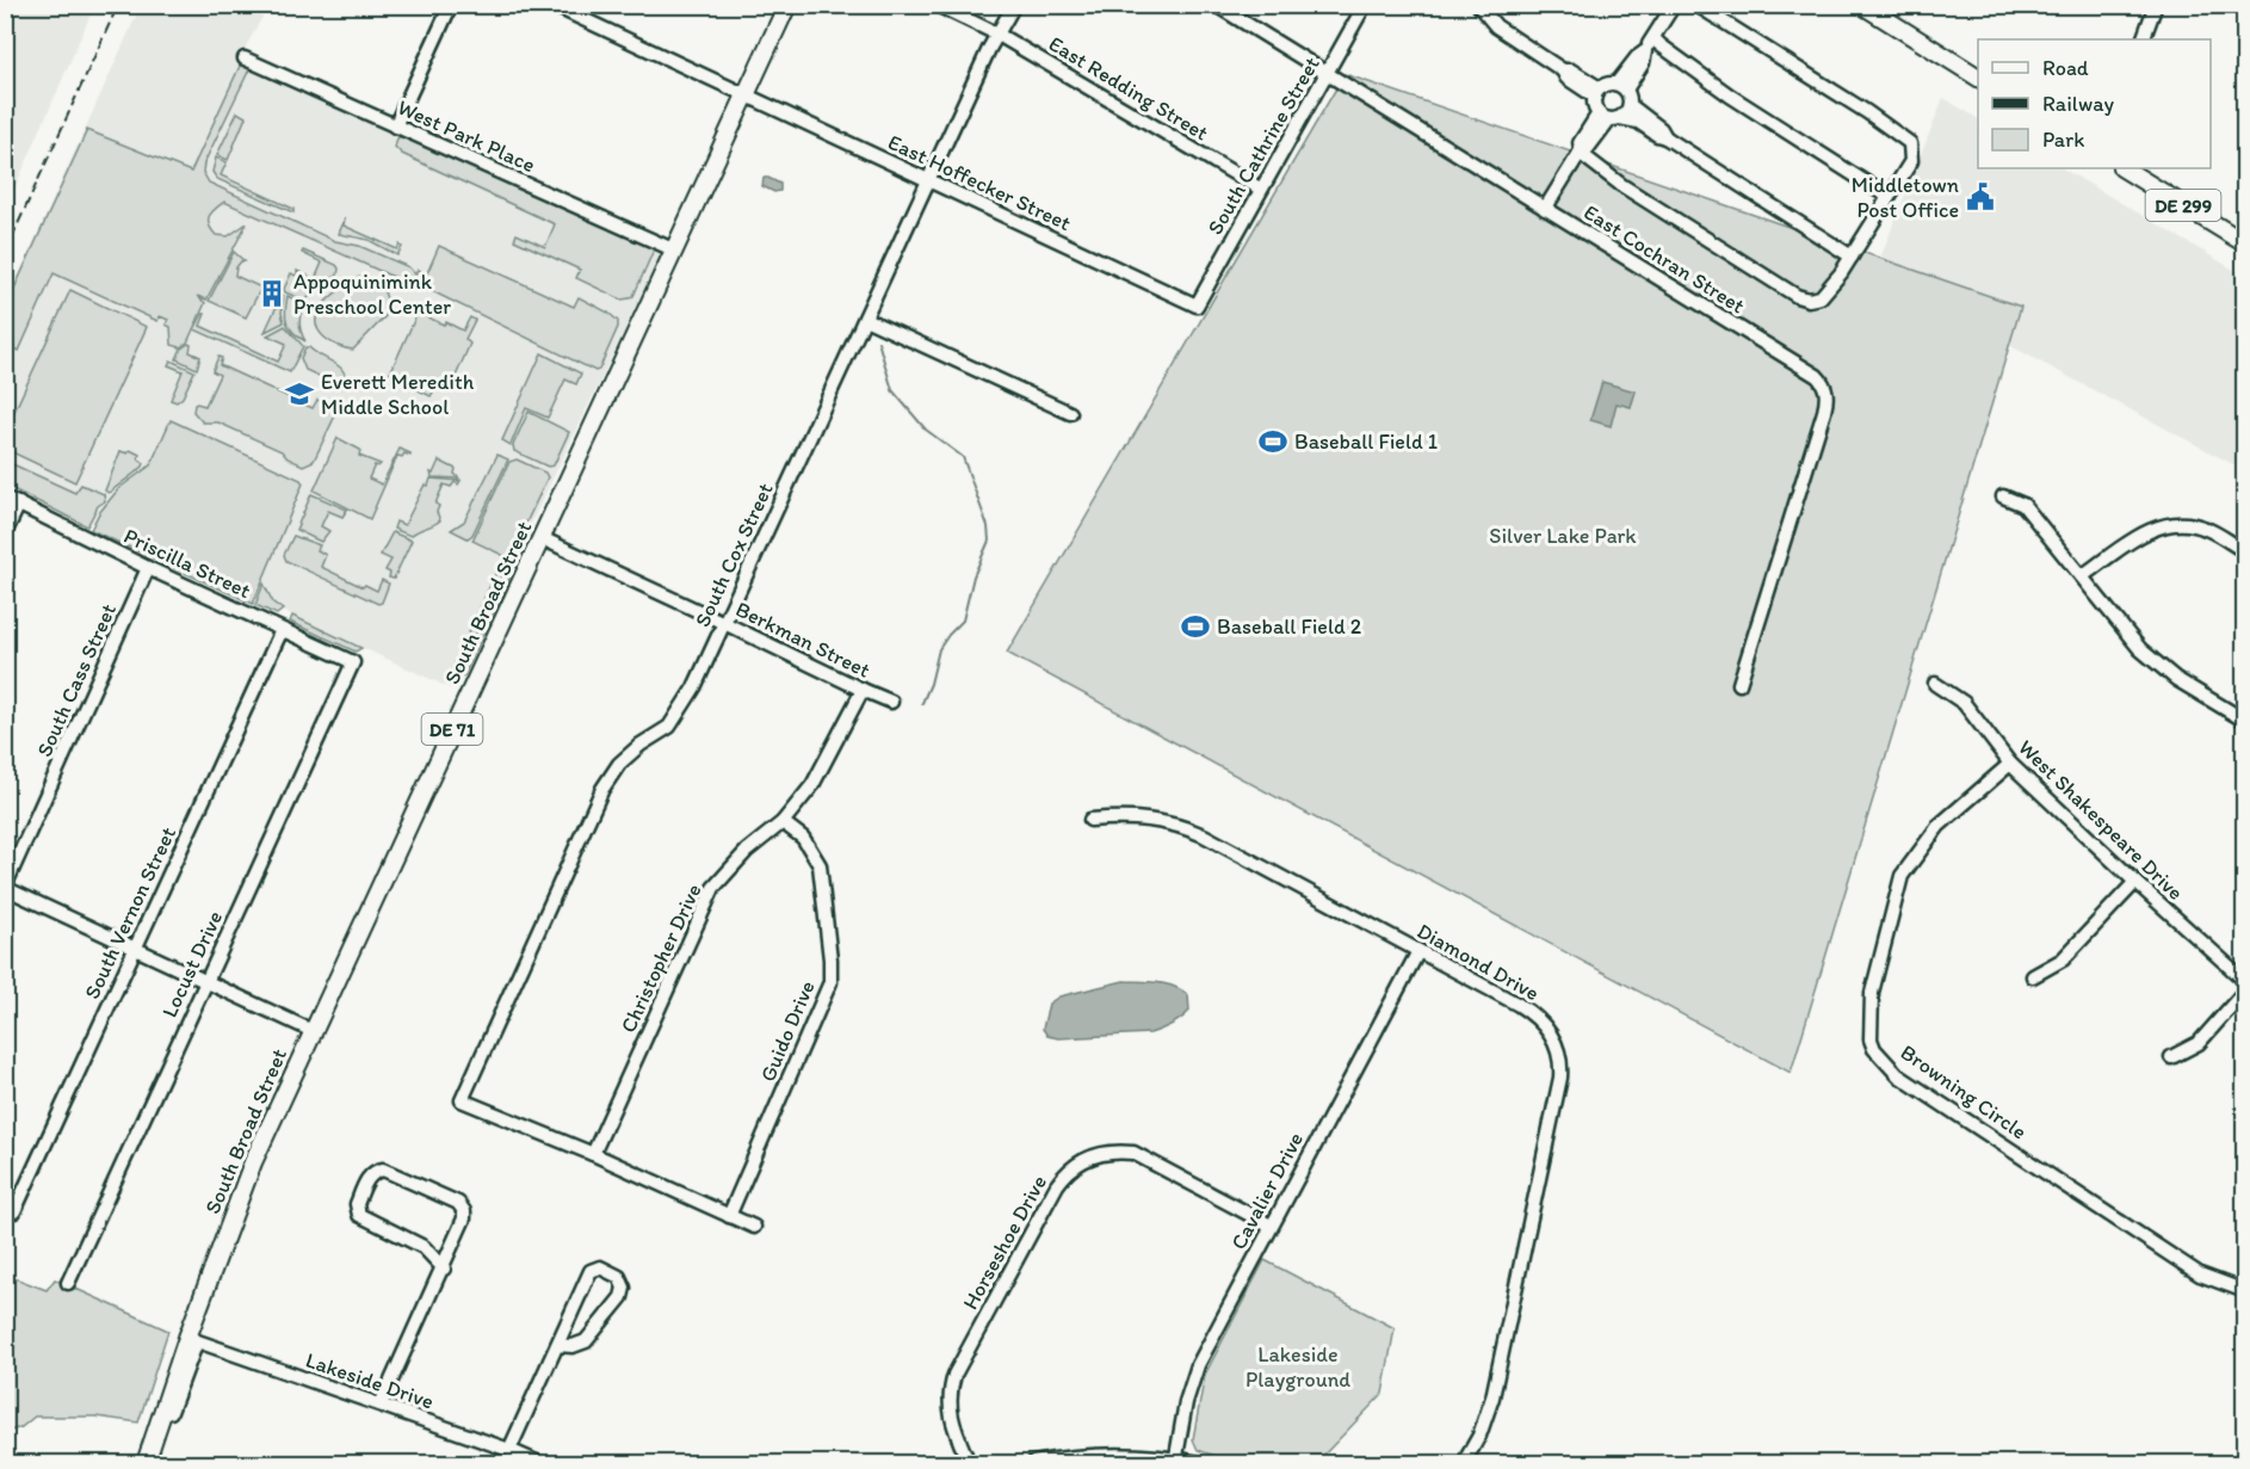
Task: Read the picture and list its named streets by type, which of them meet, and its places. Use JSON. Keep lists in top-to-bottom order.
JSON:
{
  "streets": {
    "main road": ["DE 299", "South Broad Street", "DE 71"],
    "street": [
      "East Redding Street",
      "West Park Place",
      "South Cathrine Street",
      "East Hoffecker Street",
      "East Cochran Street",
      "South Cox Street",
      "Priscilla Street",
      "Berkman Street",
      "South Cass Street",
      "West Shakespeare Drive",
      "South Vernon Street",
      "Christopher Drive",
      "Diamond Drive",
      "Locust Drive",
      "Guido Drive",
      "Browning Circle",
      "Cavalier Drive",
      "Horseshoe Drive",
      "Lakeside Drive"
    ]
  },
  "crossings": [
    ["East Redding Street", "South Cathrine Street"],
    ["East Redding Street", "South Cox Street"],
    ["West Park Place", "South Broad Street"],
    ["South Cathrine Street", "East Hoffecker Street"],
    ["South Cathrine Street", "East Cochran Street"],
    ["East Hoffecker Street", "South Cox Street"],
    ["East Hoffecker Street", "South Broad Street"],
    ["South Cox Street", "Berkman Street"],
    ["South Cox Street", "Christopher Drive"],
    ["Priscilla Street", "South Cass Street"],
    ["Priscilla Street", "South Vernon Street"],
    ["Priscilla Street", "Locust Drive"],
    ["South Broad Street", "Berkman Street"],
    ["South Broad Street", "Lakeside Drive"],
    ["Berkman Street", "Christopher Drive"],
    ["West Shakespeare Drive", "Browning Circle"],
    ["Christopher Drive", "Guido Drive"],
    ["Diamond Drive", "Cavalier Drive"],
    ["Cavalier Drive", "Horseshoe Drive"]
  ],
  "parks": ["Silver Lake Park", "Lakeside Playground"],
  "places": {
    "public building": ["Middletown Post Office"],
    "building": ["Appoquinimink Preschool Center"],
    "school or university": ["Everett Meredith Middle School"],
    "sports": ["Baseball Field 1", "Baseball Field 2"]
  },
  "legend": ["Road", "Railway", "Park"]
}
